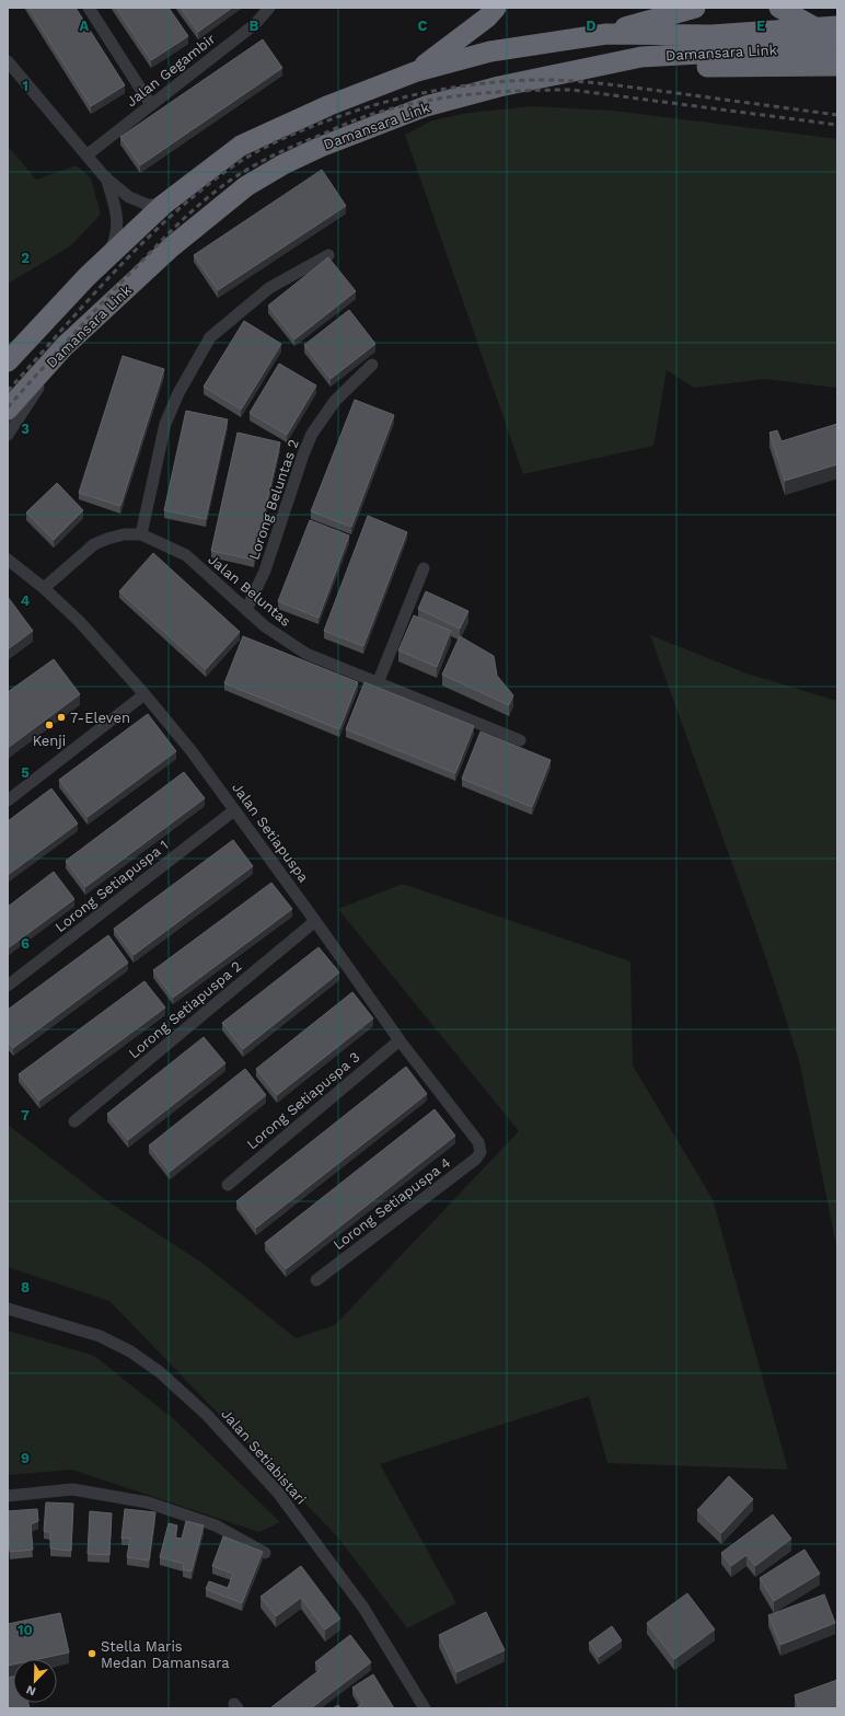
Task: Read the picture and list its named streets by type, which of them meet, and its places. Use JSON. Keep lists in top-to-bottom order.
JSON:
{
  "streets": {
    "highway": ["Damansara Link"],
    "street": [
      "Jalan Gegambir",
      "Lorong Beluntas 2",
      "Jalan Beluntas",
      "Jalan Setiapuspa",
      "Lorong Setiapuspa 1",
      "Lorong Setiapuspa 2",
      "Lorong Setiapuspa 3",
      "Lorong Setiapuspa 4",
      "Jalan Setiabistari"
    ]
  },
  "crossings": [
    ["Lorong Beluntas 2", "Jalan Beluntas"],
    ["Jalan Beluntas", "Jalan Setiapuspa"],
    ["Jalan Setiapuspa", "Lorong Setiapuspa 1"],
    ["Jalan Setiapuspa", "Lorong Setiapuspa 2"],
    ["Jalan Setiapuspa", "Lorong Setiapuspa 3"],
    ["Jalan Setiapuspa", "Lorong Setiapuspa 4"]
  ],
  "places": ["7-Eleven", "Kenji", "Stella Maris Medan Damansara"],
  "north": "bottom left",
  "grid": {
    "columns": [
      "A",
      "B",
      "C",
      "D",
      "E"
    ],
    "rows": [
      "1",
      "2",
      "3",
      "4",
      "5",
      "6",
      "7",
      "8",
      "9",
      "10"
    ]
  }
}
